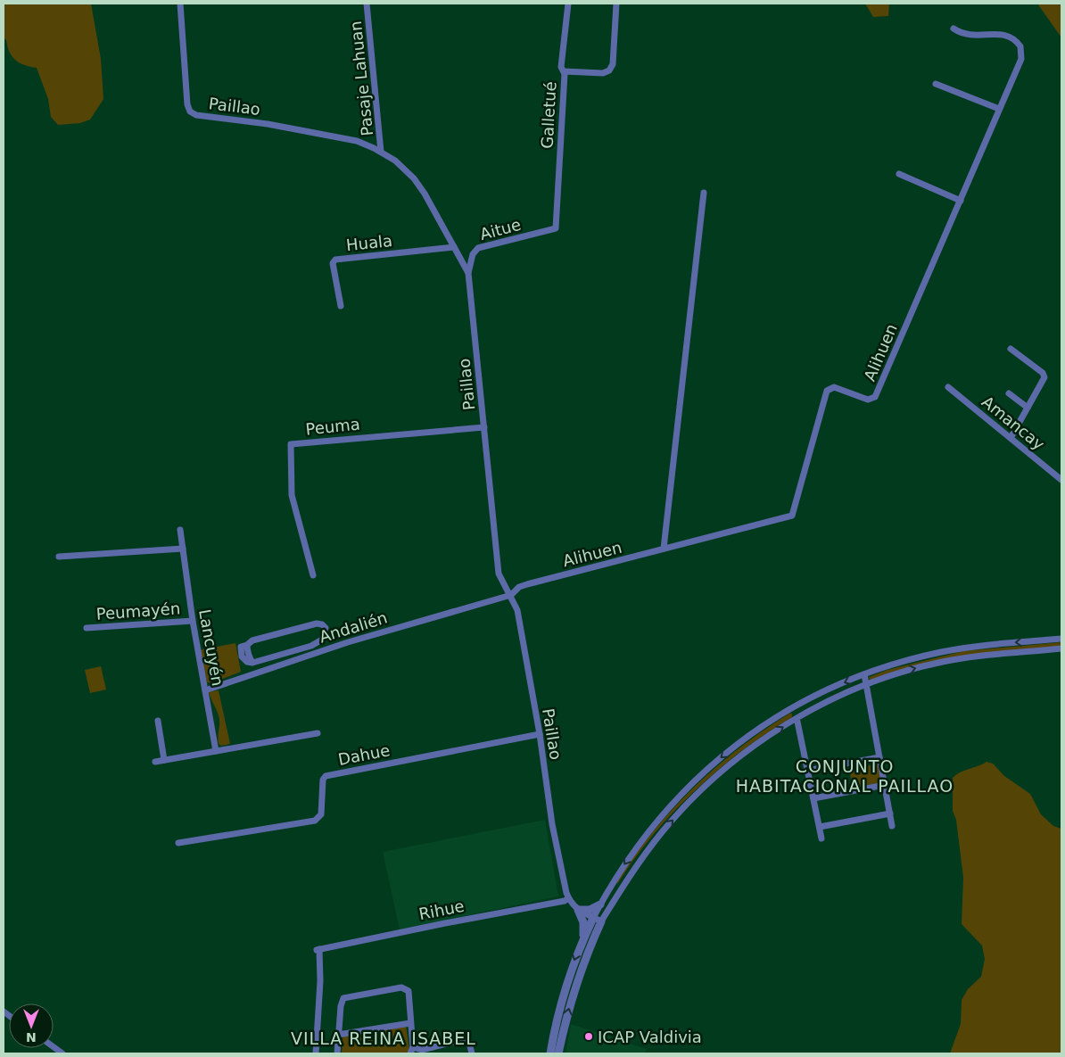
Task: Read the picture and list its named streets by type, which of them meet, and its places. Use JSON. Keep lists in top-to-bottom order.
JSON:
{
  "streets": {
    "street": [
      "Pasaje Lahuan",
      "Paillao",
      "Galletué",
      "Aitue",
      "Huala",
      "Alihuen",
      "Amancay",
      "Peuma",
      "Peumayén",
      "Andalién",
      "Lancuyén",
      "Dahue",
      "Rihue"
    ]
  },
  "crossings": [
    ["Pasaje Lahuan", "Paillao"],
    ["Paillao", "Aitue"],
    ["Paillao", "Huala"],
    ["Paillao", "Alihuen"],
    ["Paillao", "Peuma"],
    ["Paillao", "Andalién"],
    ["Paillao", "Dahue"],
    ["Paillao", "Rihue"],
    ["Galletué", "Aitue"],
    ["Alihuen", "Andalién"],
    ["Peumayén", "Lancuyén"],
    ["Andalién", "Lancuyén"]
  ],
  "districts": ["CONJUNTO HABITACIONAL PAILLAO", "VILLA REINA ISABEL"],
  "places": ["ICAP Valdivia"],
  "north": "bottom"
}
